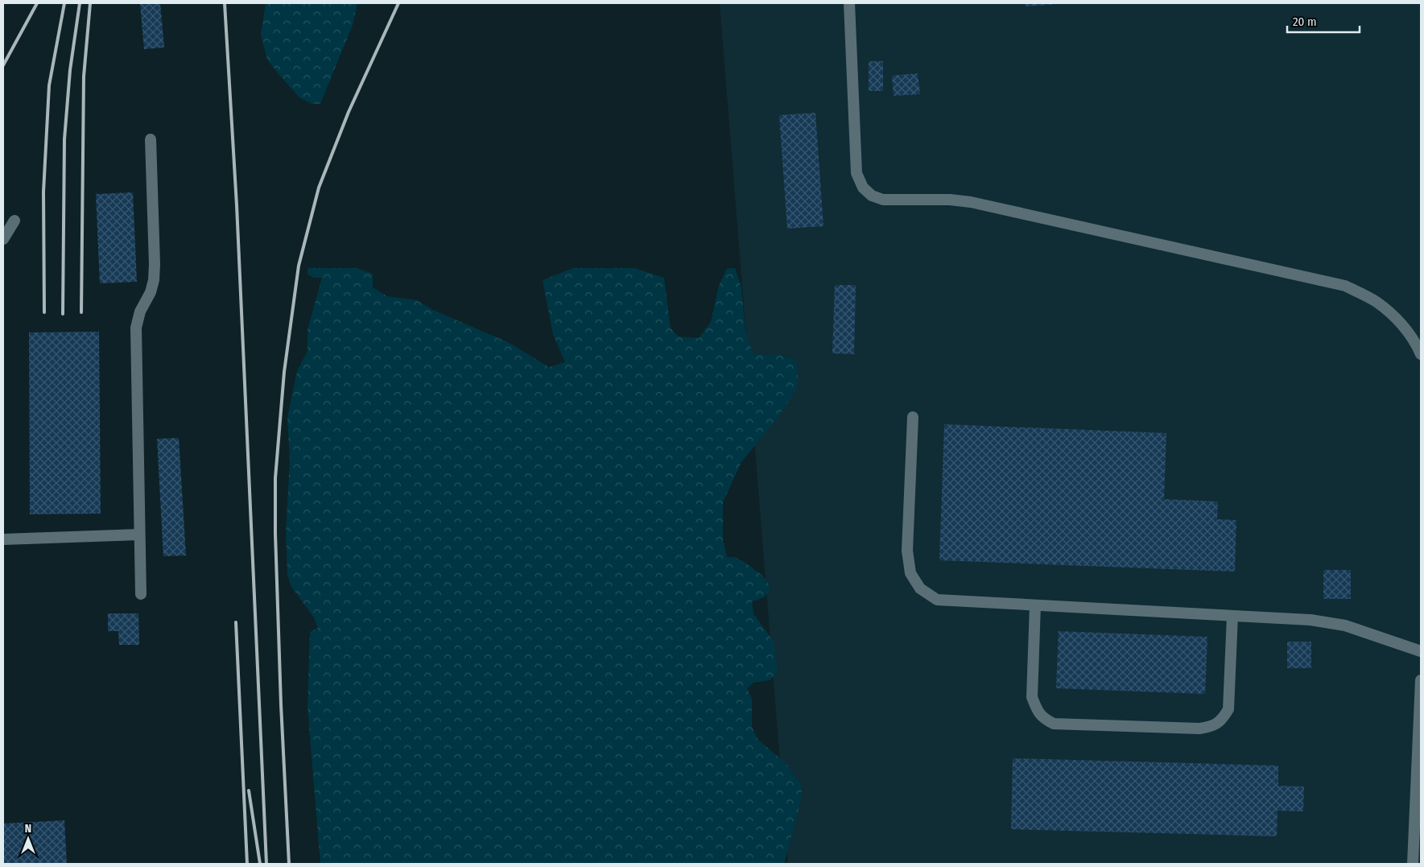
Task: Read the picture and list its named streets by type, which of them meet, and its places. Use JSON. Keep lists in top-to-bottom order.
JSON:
{
  "scale_bar": "20 m",
  "north": "top"
}
